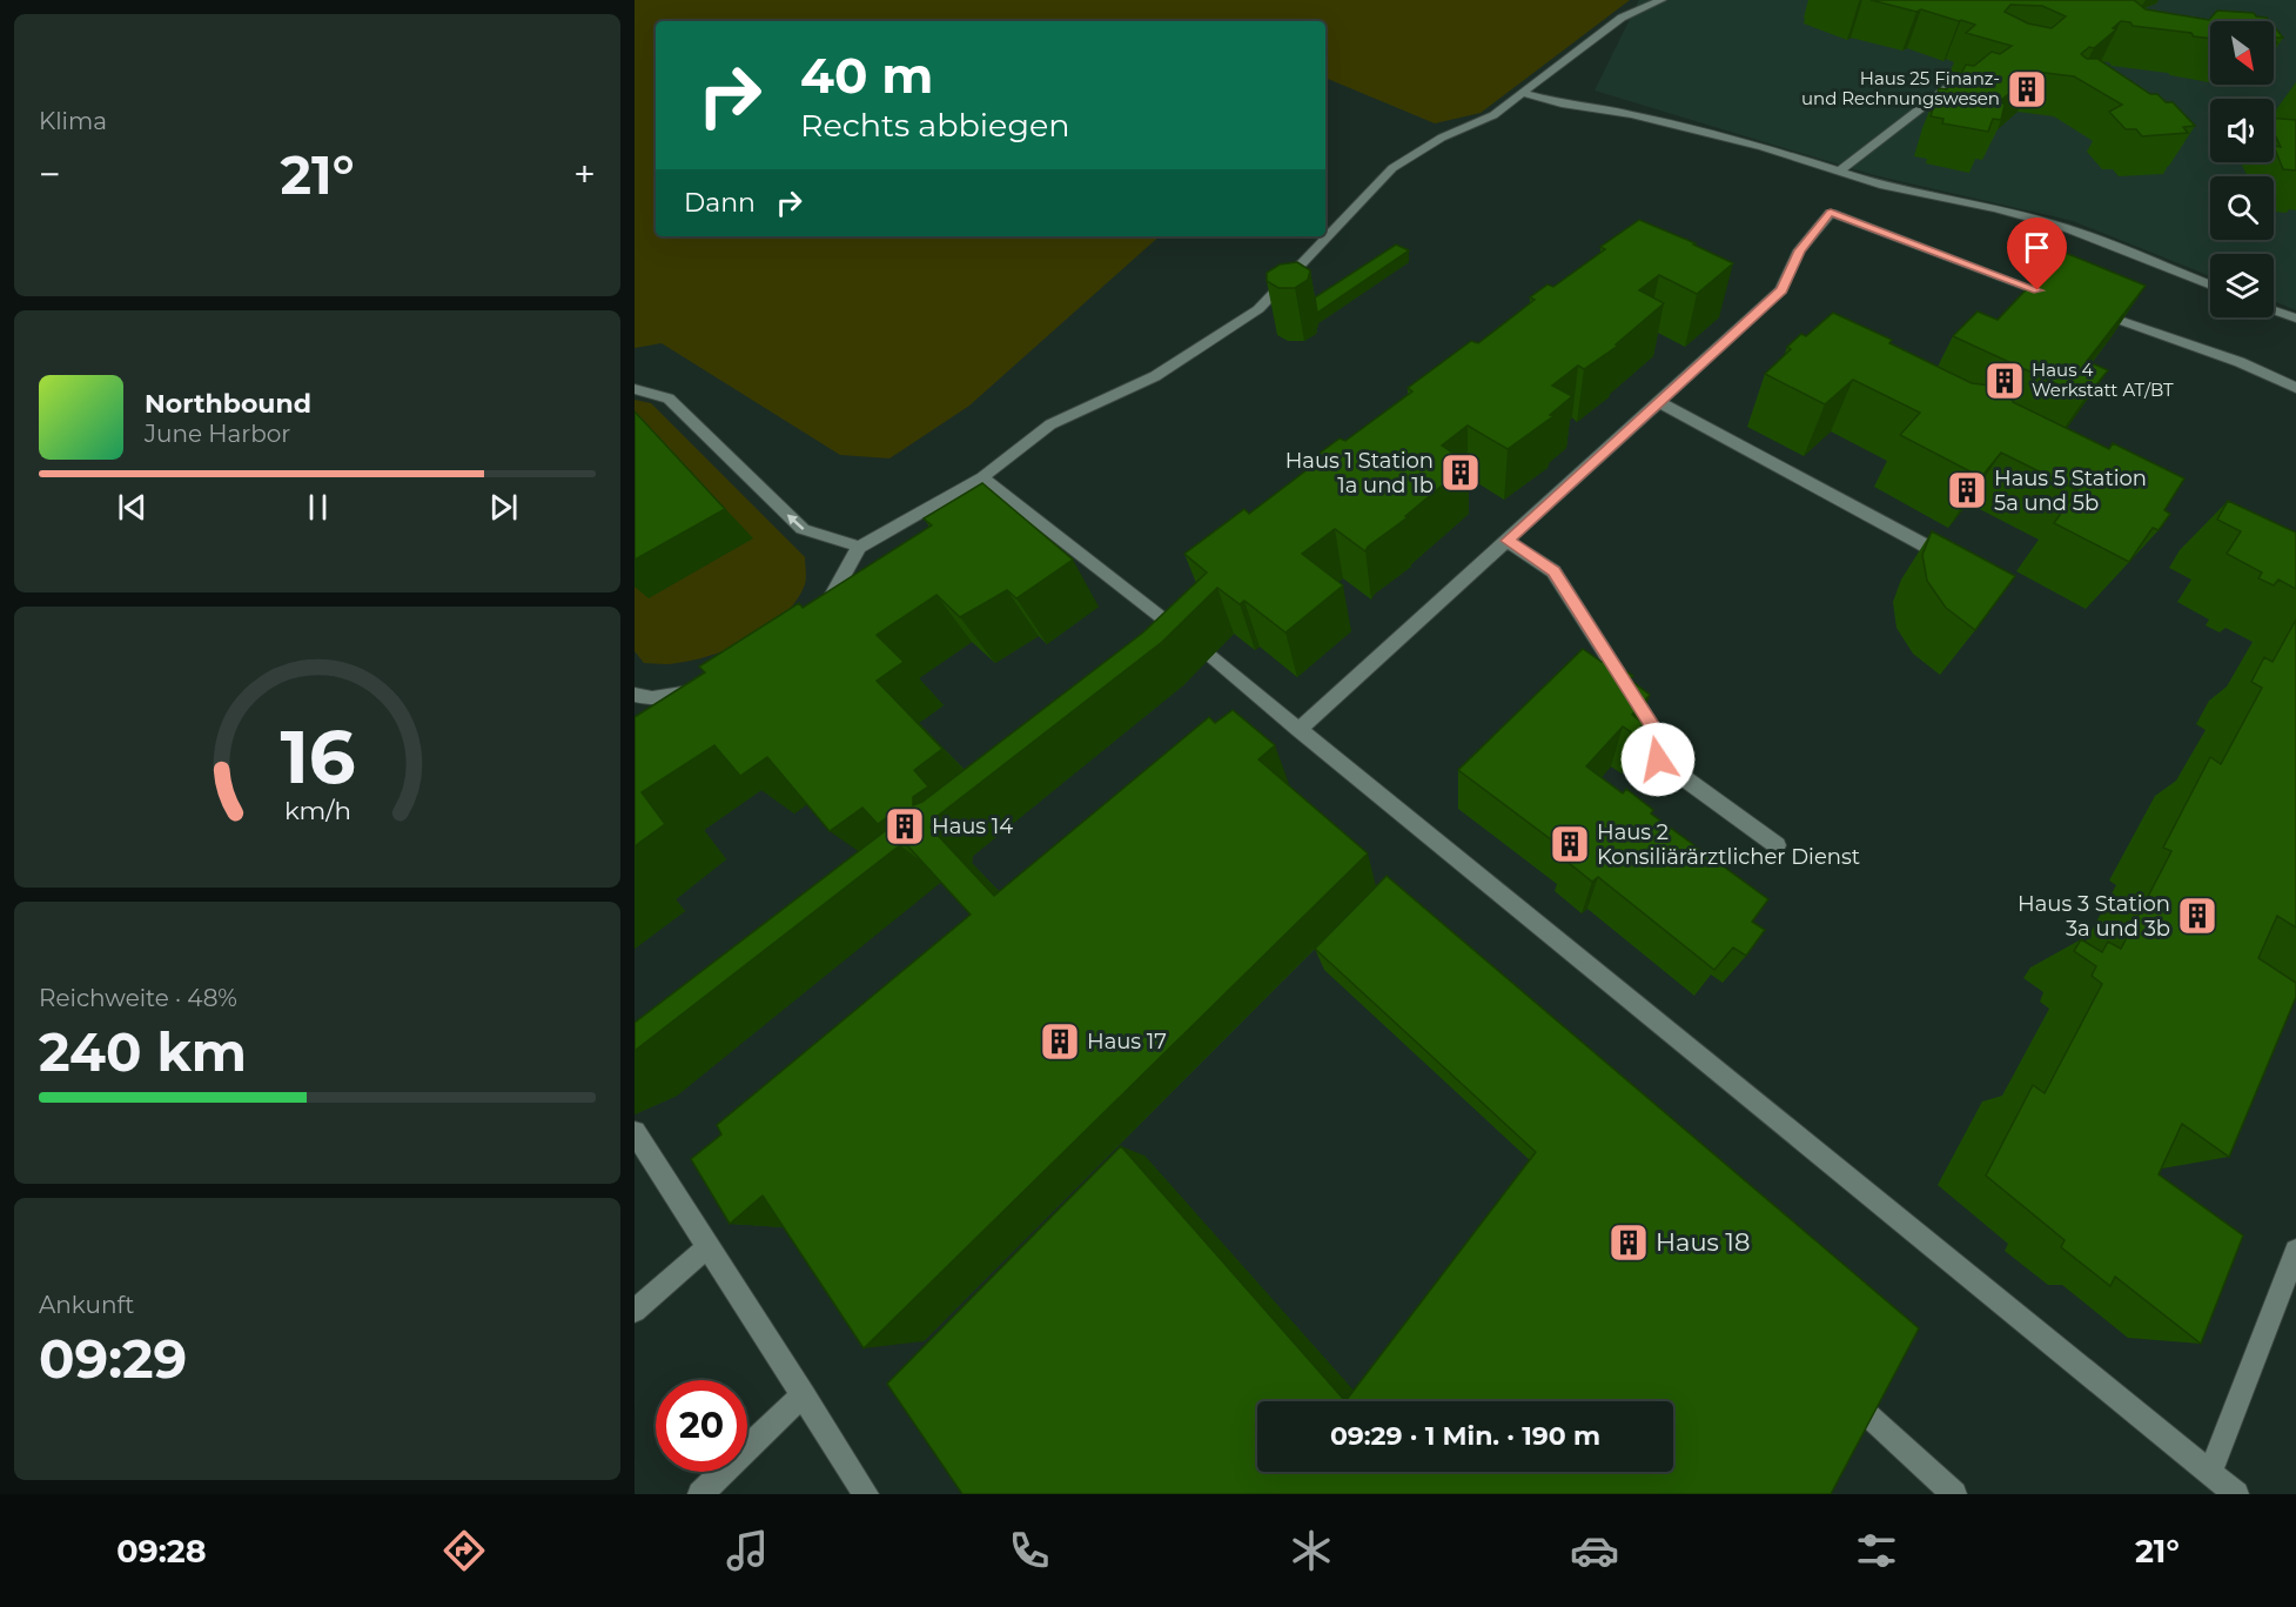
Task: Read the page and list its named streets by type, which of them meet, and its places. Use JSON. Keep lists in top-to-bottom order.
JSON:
{
  "places": {
    "building": [
      "Haus 25 Finanz- und Rechnungswesen",
      "Haus 4 Werkstatt AT/BT",
      "Haus 1 Station 1a und 1b",
      "Haus 5 Station 5a und 5b",
      "Haus 14",
      "Haus 2 Konsiliärärztlicher Dienst",
      "Haus 3 Station 3a und 3b",
      "Haus 17",
      "Haus 18"
    ]
  },
  "north": "bottom right",
  "page": {
    "tile": [
      "Klima",
      ["Reichweite · 48%", "240 km"],
      ["Ankunft", "09:29"]
    ],
    "turn": ["40 m", "Rechts abbiegen"],
    "heat": ["−", "21°", "+"],
    "then": "Dann",
    "song": ["Northbound", "June Harbor"],
    "limit": "20",
    "trip": "09:29 · 1 Min. · 190 m",
    "tabs": ["09:28", "21°"],
    "gauge": ["16", "km/h"]
  }
}
